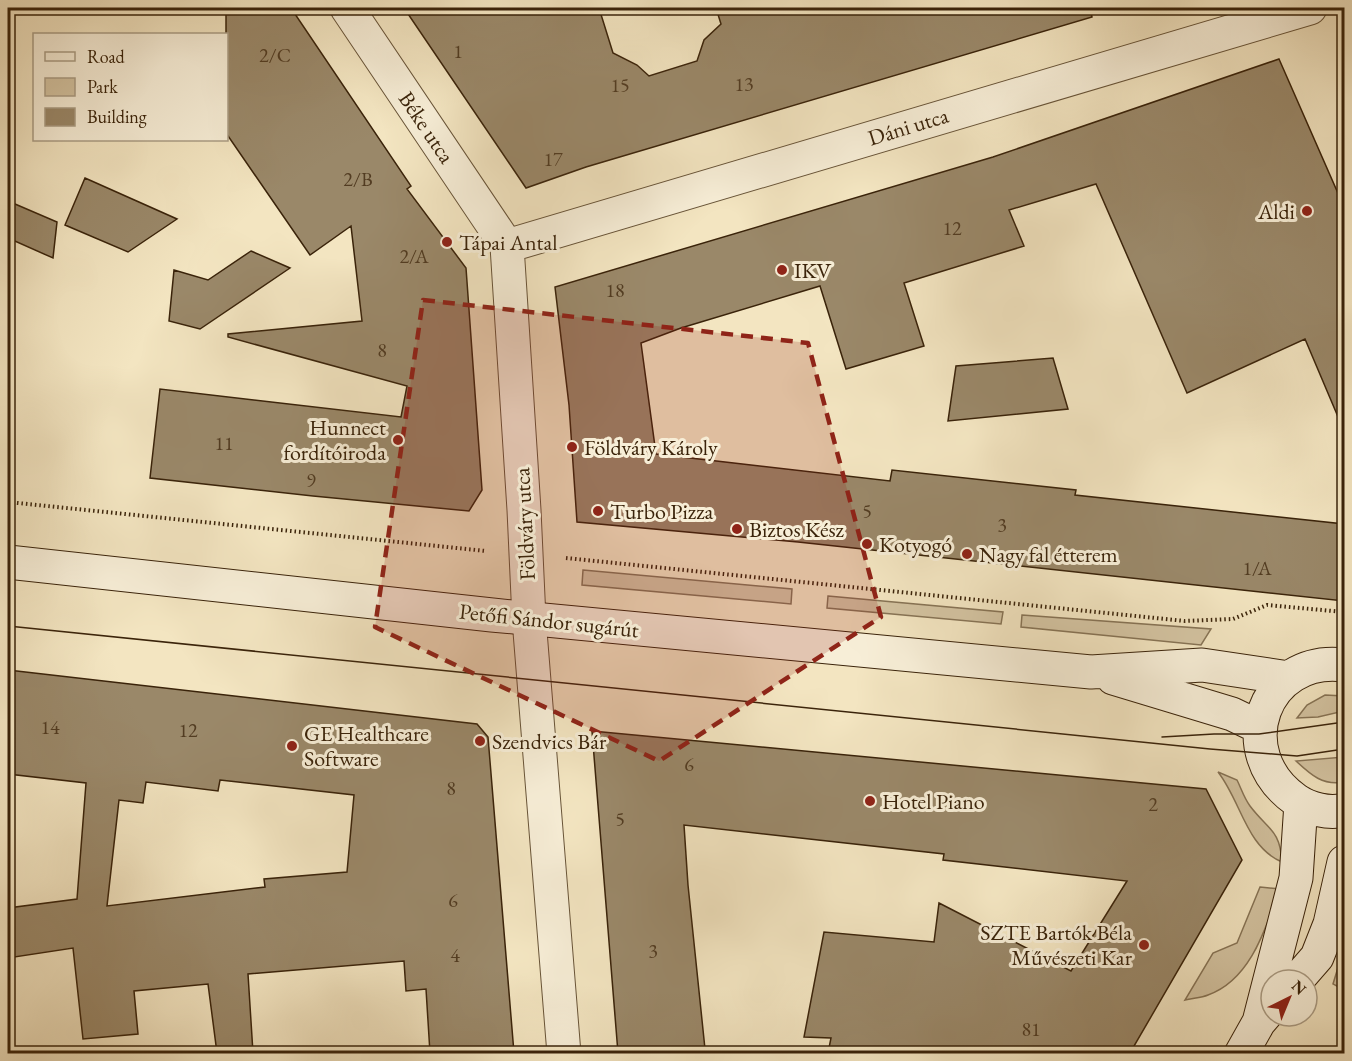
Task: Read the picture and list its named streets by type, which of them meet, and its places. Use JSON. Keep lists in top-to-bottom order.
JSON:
{
  "streets": {
    "street": [
      "Dáni utca",
      "Béke utca",
      "Földváry utca",
      "Petőfi Sándor sugárút"
    ]
  },
  "crossings": [
    ["Dáni utca", "Béke utca"],
    ["Dáni utca", "Földváry utca"],
    ["Béke utca", "Földváry utca"],
    ["Földváry utca", "Petőfi Sándor sugárút"]
  ],
  "places": [
    "Aldi",
    "Tápai Antal",
    "IKV",
    "Hunnect fordítóiroda",
    "Földváry Károly",
    "Turbo Pizza",
    "Biztos Kész",
    "Kotyogó",
    "Nagy fal étterem",
    "Szendvics Bár",
    "GE Healthcare Software",
    "Hotel Piano",
    "SZTE Bartók Béla Művészeti Kar"
  ],
  "house_numbers": [
    "1",
    "2/C",
    "13",
    "15",
    "17",
    "2/B",
    "12",
    "2/A",
    "18",
    "8",
    "11",
    "9",
    "5",
    "3",
    "1/A",
    "14",
    "12",
    "6",
    "8",
    "2",
    "5",
    "6",
    "3",
    "4",
    "81"
  ],
  "legend": ["Road", "Park", "Building"],
  "north": "top right"
}
